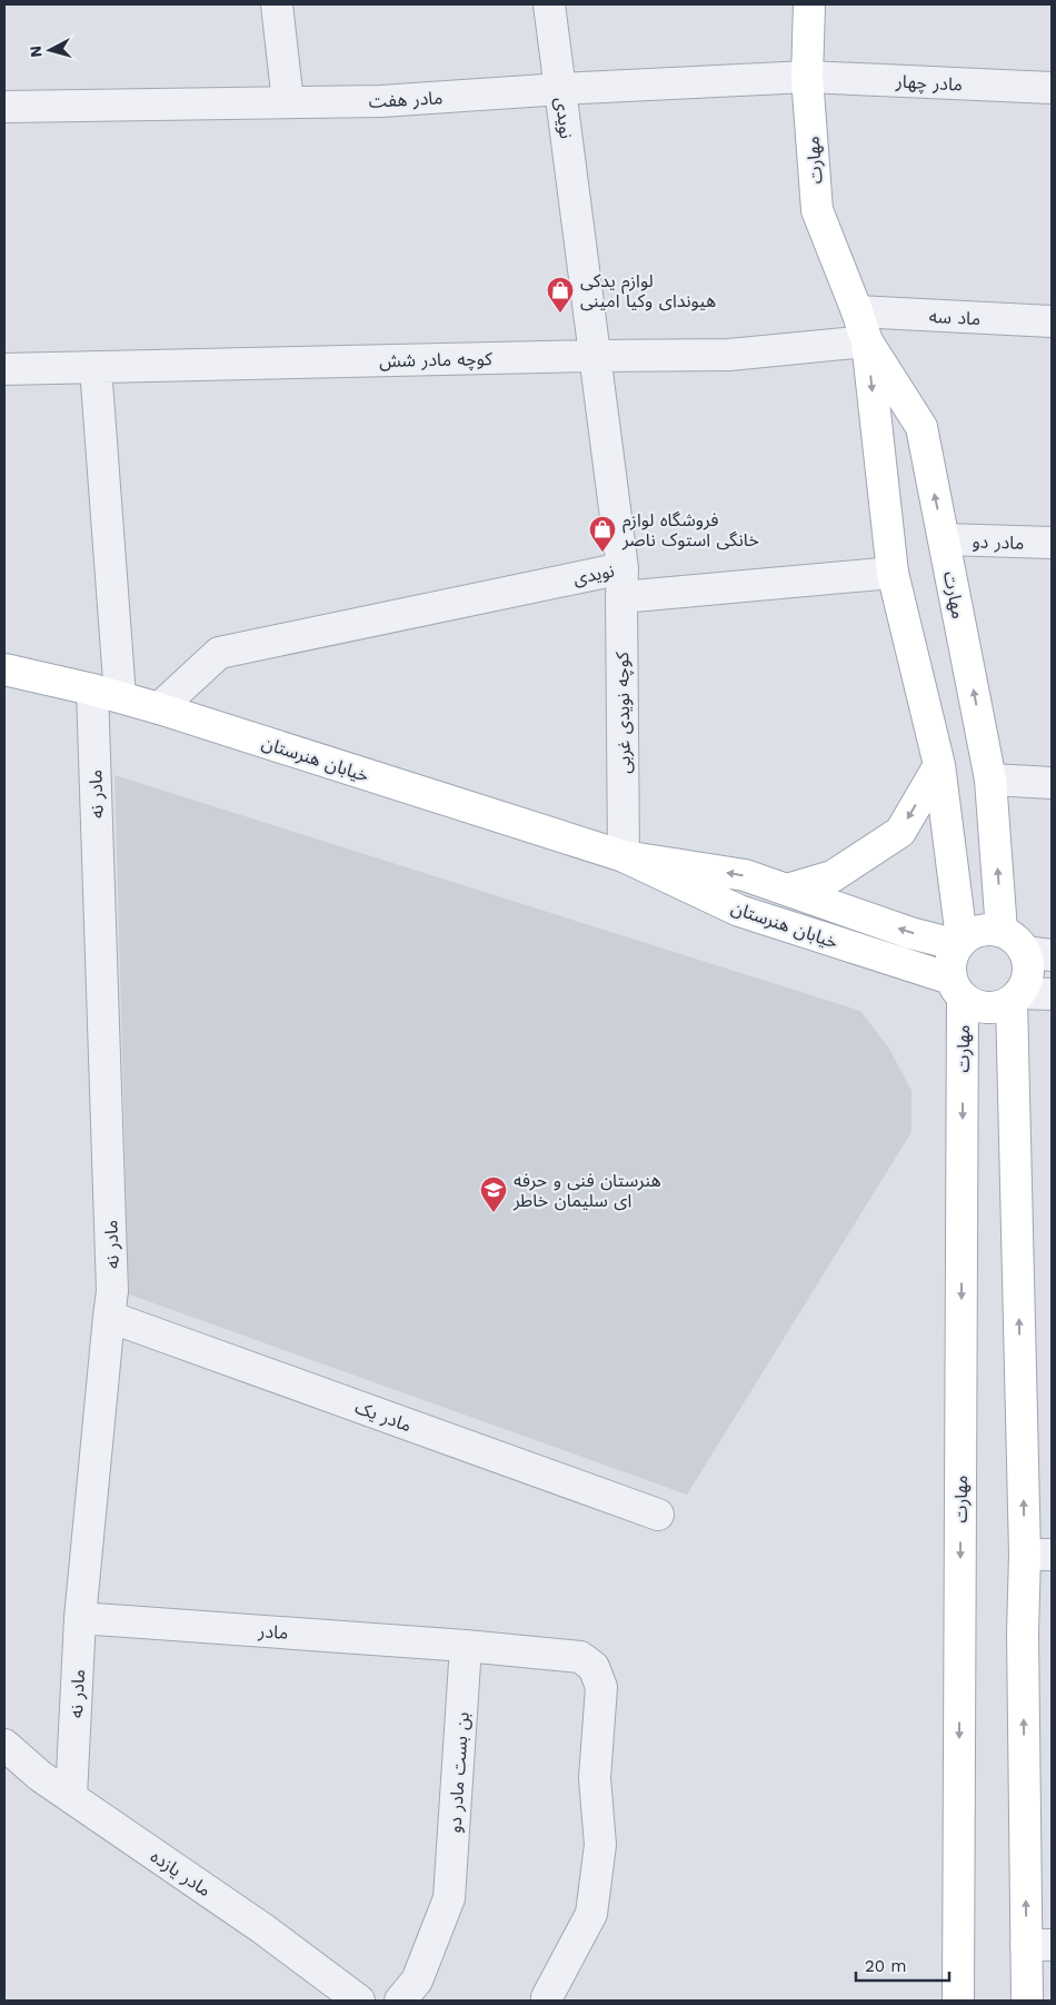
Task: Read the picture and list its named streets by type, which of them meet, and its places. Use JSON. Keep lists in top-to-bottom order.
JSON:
{
  "streets": {
    "main road": ["مهارت", "خیابان هنرستان"],
    "street": [
      "مادر چهار",
      "مادر هفت",
      "نویدی",
      "ماد سه",
      "کوچه مادر شش",
      "مادر دو",
      "کوچه نویدی غربی",
      "مادر نه",
      "مادر یک",
      "مادر",
      "بن بست مادر دو",
      "مادر یازده"
    ]
  },
  "crossings": [
    ["مادر چهار", "مادر هفت"],
    ["مادر چهار", "مهارت"],
    ["مادر هفت", "نویدی"],
    ["مادر هفت", "مهارت"],
    ["نویدی", "کوچه مادر شش"],
    ["نویدی", "کوچه نویدی غربی"],
    ["نویدی", "خیابان هنرستان"],
    ["مهارت", "ماد سه"],
    ["مهارت", "کوچه مادر شش"],
    ["مهارت", "مادر دو"],
    ["مهارت", "خیابان هنرستان"],
    ["کوچه مادر شش", "مادر نه"],
    ["کوچه نویدی غربی", "خیابان هنرستان"],
    ["خیابان هنرستان", "مادر نه"],
    ["مادر نه", "مادر یک"],
    ["مادر نه", "مادر"],
    ["مادر نه", "مادر یازده"],
    ["مادر", "بن بست مادر دو"]
  ],
  "places": {
    "shop": ["لوازم یدکى هیونداى وکیا امینى", "فروشگاه لوازم خانگى استوک ناصر"],
    "school or university": ["هنرستان فنی و حرفه ای سلیمان خاطر"]
  },
  "scale_bar": "20 m",
  "north": "left"
}
